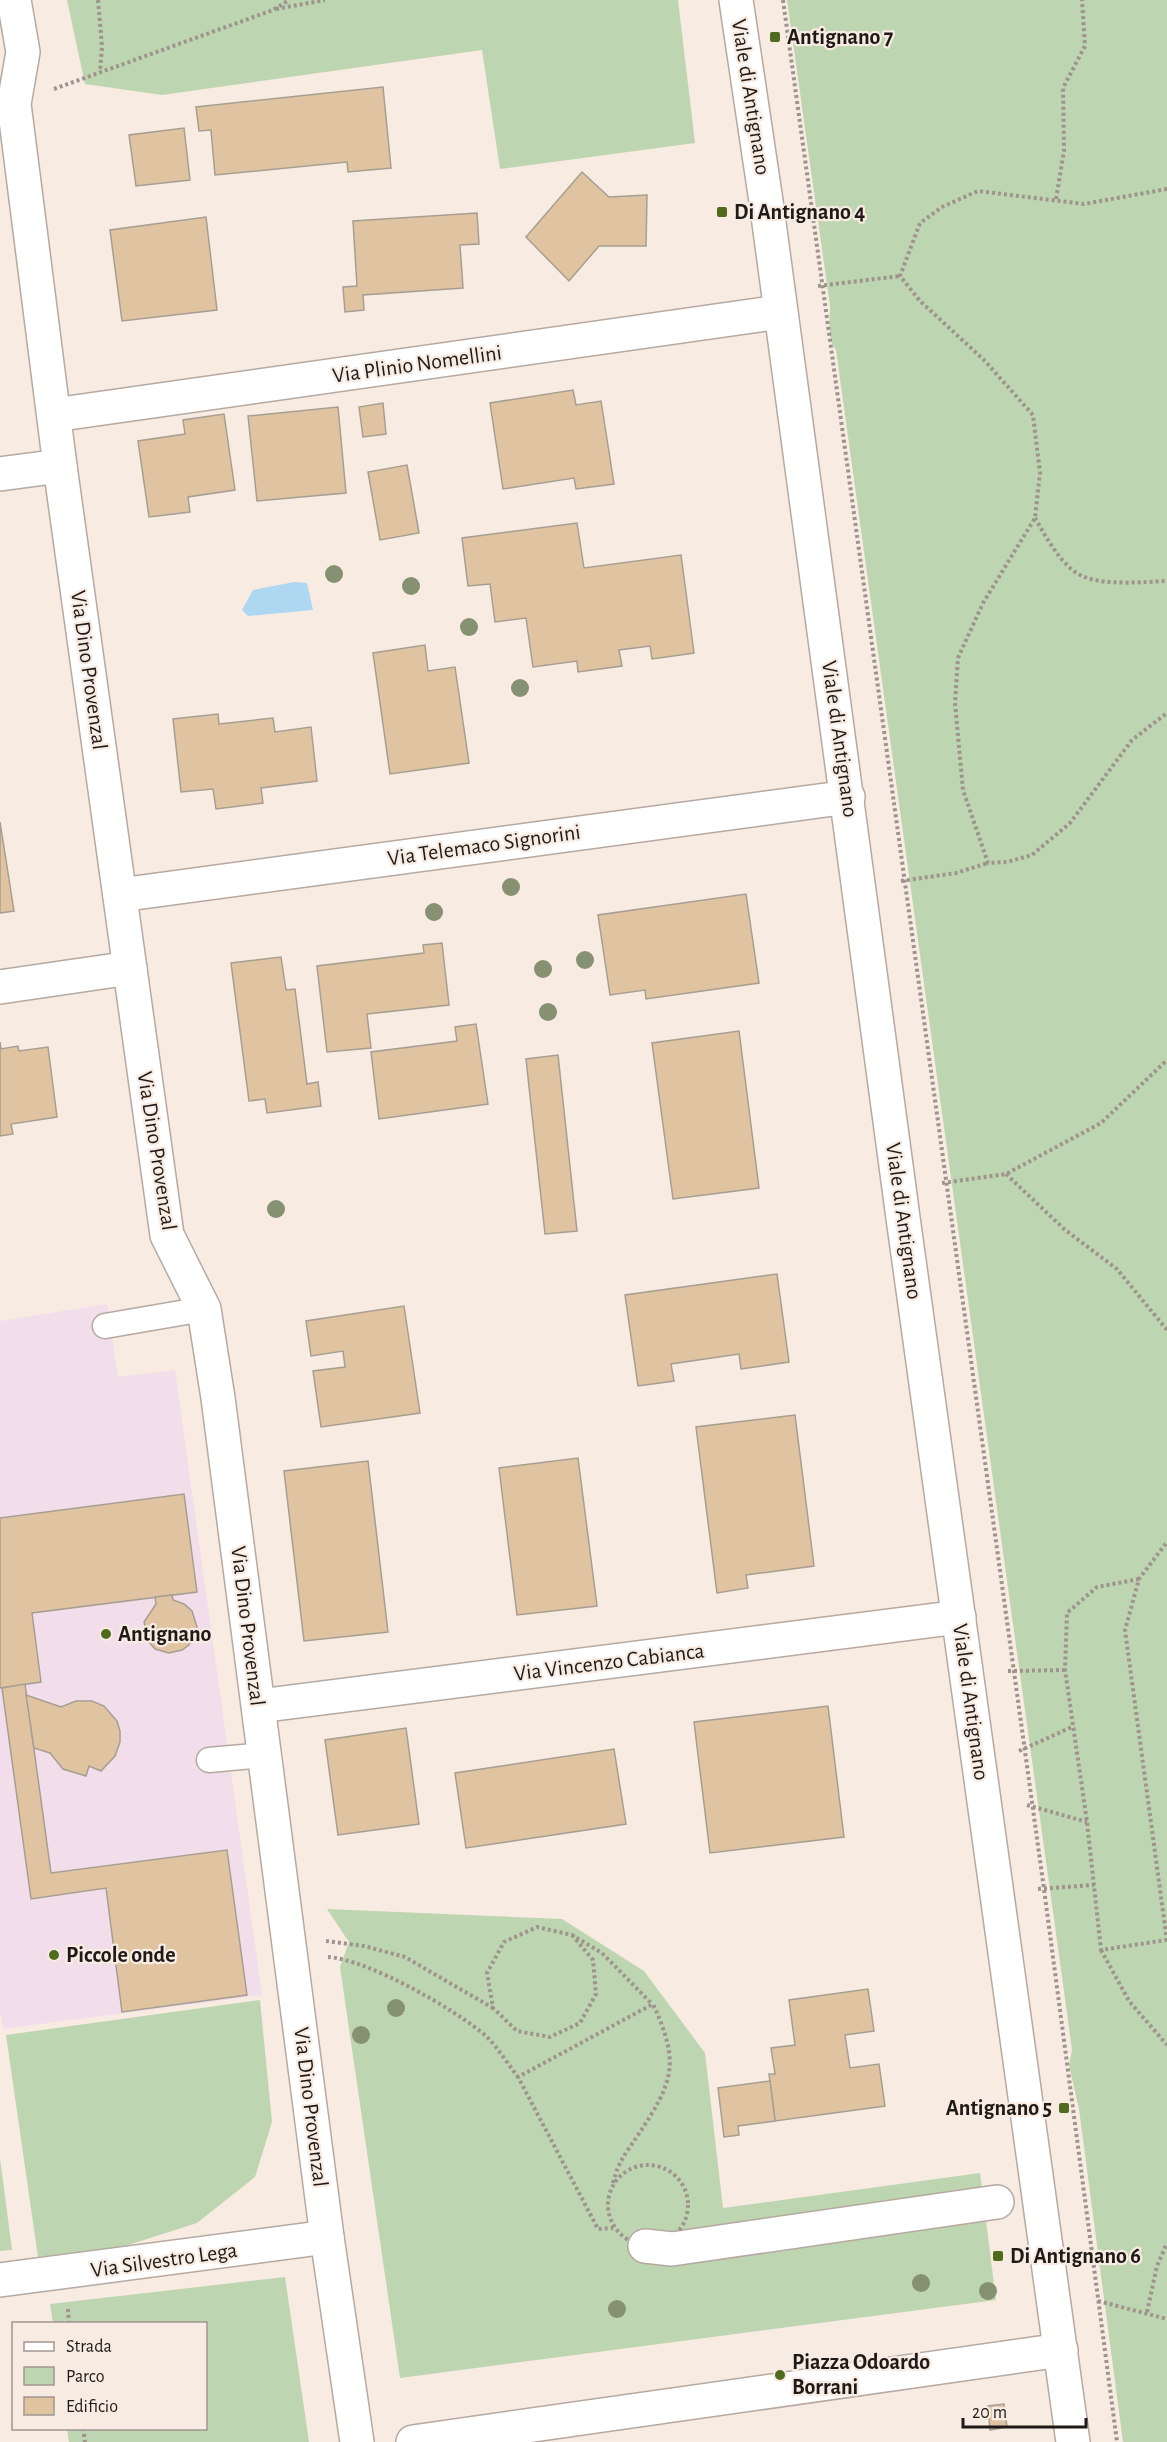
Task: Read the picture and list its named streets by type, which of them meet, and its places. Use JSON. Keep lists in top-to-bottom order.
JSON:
{
  "streets": {
    "street": [
      "Viale di Antignano",
      "Via Plinio Nomellini",
      "Via Dino Provenzal",
      "Via Telemaco Signorini",
      "Via Vincenzo Cabianca",
      "Via Silvestro Lega"
    ]
  },
  "crossings": [
    ["Viale di Antignano", "Via Plinio Nomellini"],
    ["Viale di Antignano", "Via Telemaco Signorini"],
    ["Viale di Antignano", "Via Vincenzo Cabianca"],
    ["Via Plinio Nomellini", "Via Dino Provenzal"],
    ["Via Dino Provenzal", "Via Telemaco Signorini"],
    ["Via Dino Provenzal", "Via Vincenzo Cabianca"],
    ["Via Dino Provenzal", "Via Silvestro Lega"]
  ],
  "places": {
    "transit": [
      "Antignano 7",
      "Di Antignano 4",
      "Antignano 5",
      "Di Antignano 6"
    ],
    "other": ["Antignano", "Piccole onde", "Piazza Odoardo Borrani"]
  },
  "legend": ["Strada", "Parco", "Edificio"],
  "scale_bar": "20 m"
}
